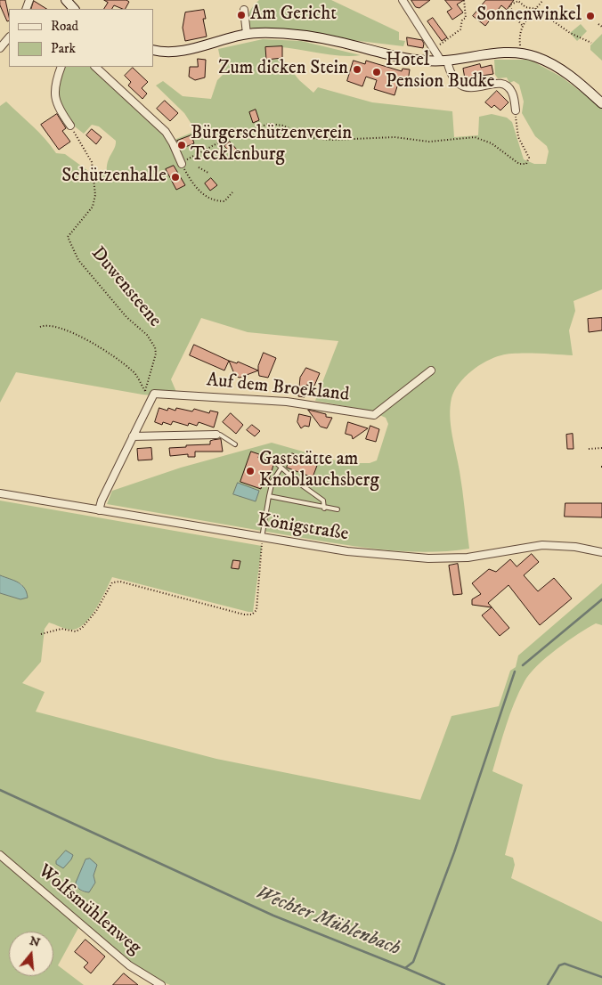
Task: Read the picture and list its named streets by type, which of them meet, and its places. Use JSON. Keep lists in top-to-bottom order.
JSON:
{
  "streets": {
    "street": ["Auf dem Broekland", "Königstraße", "Wolfsmühlenweg"],
    "path": ["Duwensteene"]
  },
  "crossings": [
    ["Auf dem Broekland", "Königstraße"]
  ],
  "water": ["Wechter Mühlenbach"],
  "places": [
    "Am Gericht",
    "Sonnenwinkel",
    "Zum dicken Stein",
    "Hotel Pension Budke",
    "Bürgerschützenverein Tecklenburg",
    "Schützenhalle",
    "Gaststätte am Knoblauchsberg"
  ],
  "legend": ["Road", "Park"],
  "north": "top"
}
